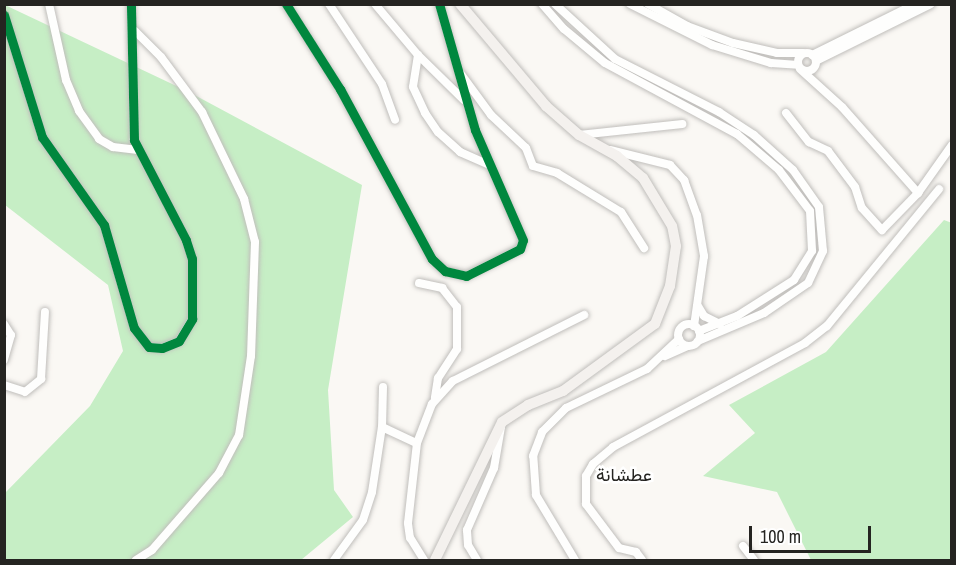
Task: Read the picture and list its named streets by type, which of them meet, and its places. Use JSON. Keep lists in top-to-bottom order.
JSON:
{
  "districts": ["عطشانة"],
  "scale_bar": "100 m"
}
